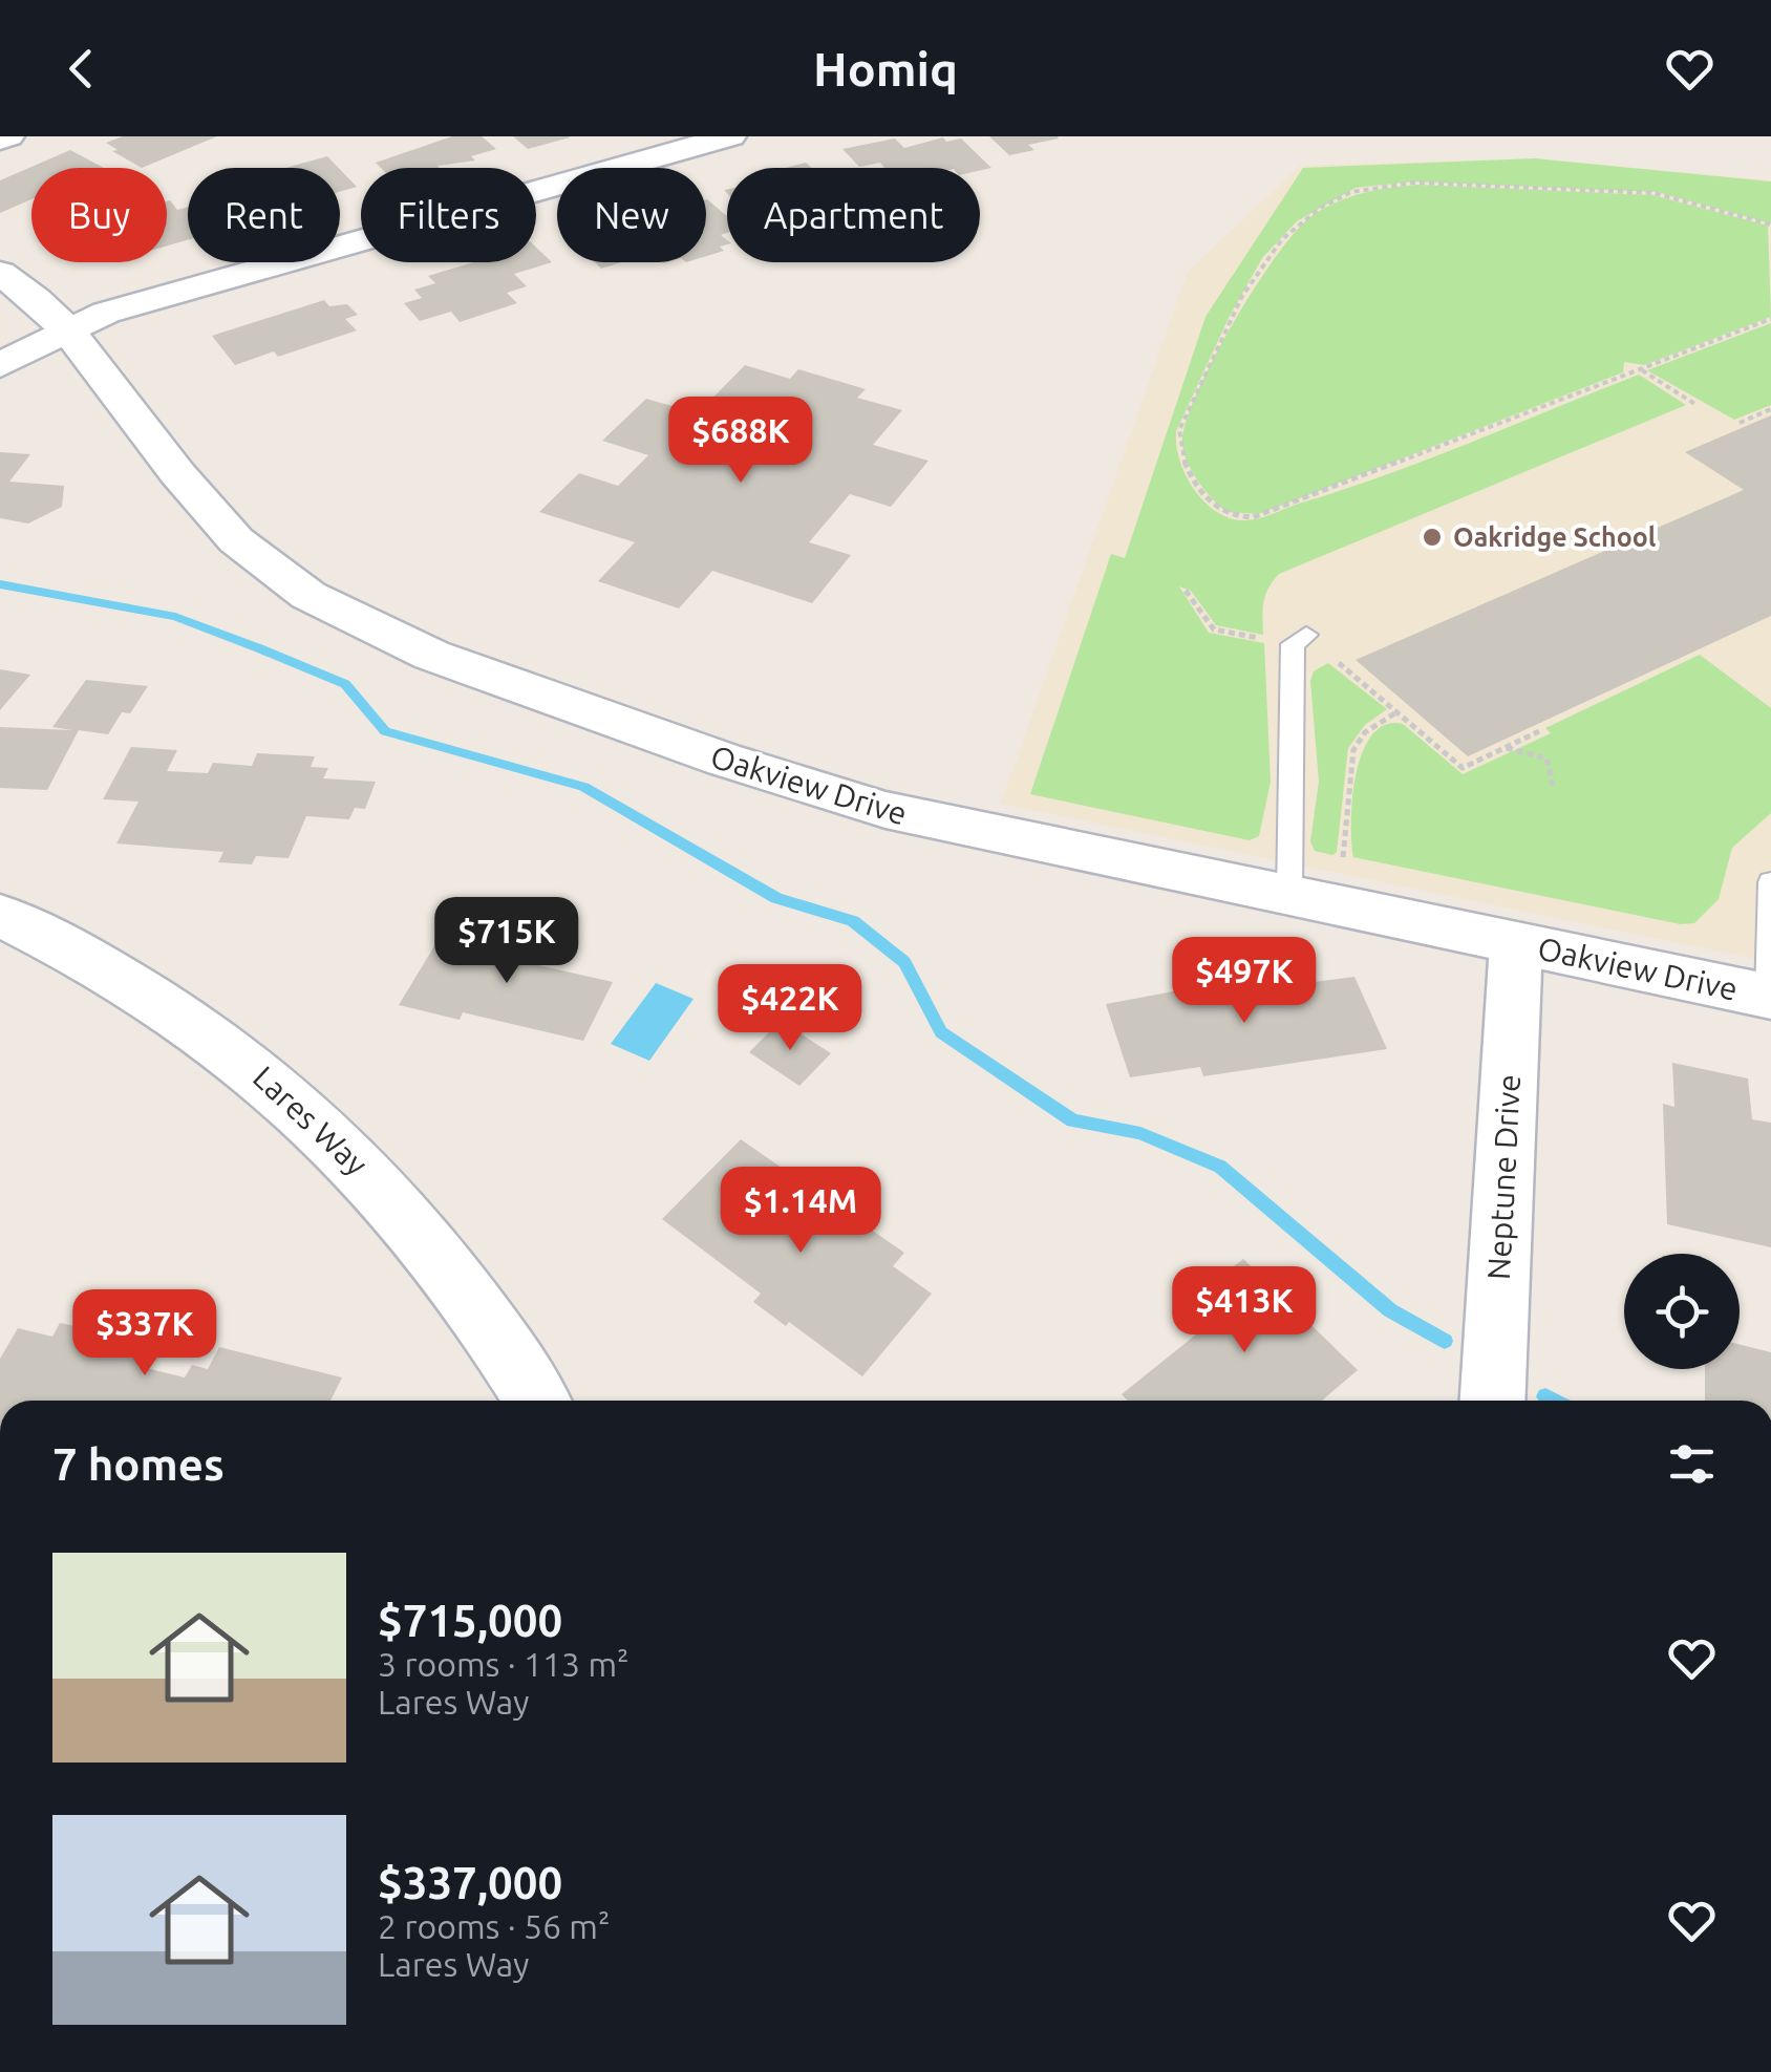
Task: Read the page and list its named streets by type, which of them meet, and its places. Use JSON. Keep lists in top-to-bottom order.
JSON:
{
  "streets": {
    "street": ["Oakview Drive", "Lares Way", "Neptune Drive"]
  },
  "crossings": [
    ["Oakview Drive", "Neptune Drive"]
  ],
  "places": ["Oakridge School"],
  "page": {
    "header": "Homiq",
    "chip": [
      "Buy",
      "Rent",
      "Filters",
      "New",
      "Apartment"
    ],
    "price": [
      "$688K",
      "$715K",
      "$497K",
      "$422K",
      "$1.14M",
      "$413K",
      "$337K"
    ],
    "heading": "7 homes",
    "list": [
      {
        "name": "$715,000",
        "note": "3 rooms · 113 m² · Lares Way"
      },
      {
        "name": "$337,000",
        "note": "2 rooms · 56 m² · Lares Way"
      }
    ]
  }
}
